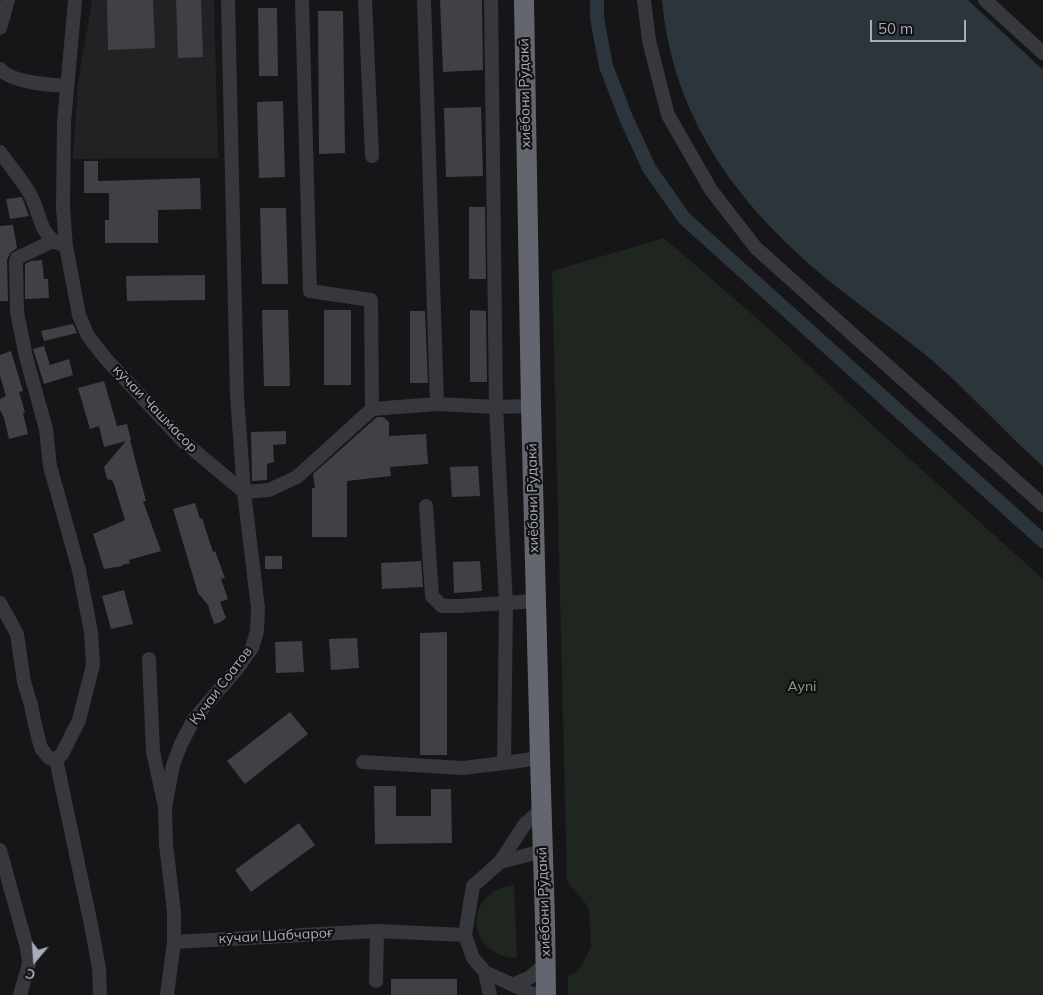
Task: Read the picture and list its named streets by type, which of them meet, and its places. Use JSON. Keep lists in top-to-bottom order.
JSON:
{
  "streets": {
    "highway": ["хиёбони Рӯдакӣ"],
    "street": ["кӯчаи Чашмасор", "Кучаи Соатов", "кӯчаи Шабчароғ"]
  },
  "crossings": [
    ["кӯчаи Чашмасор", "Кучаи Соатов"],
    ["Кучаи Соатов", "кӯчаи Шабчароғ"]
  ],
  "parks": ["Ayni"],
  "scale_bar": "50 m",
  "north": "bottom"
}
